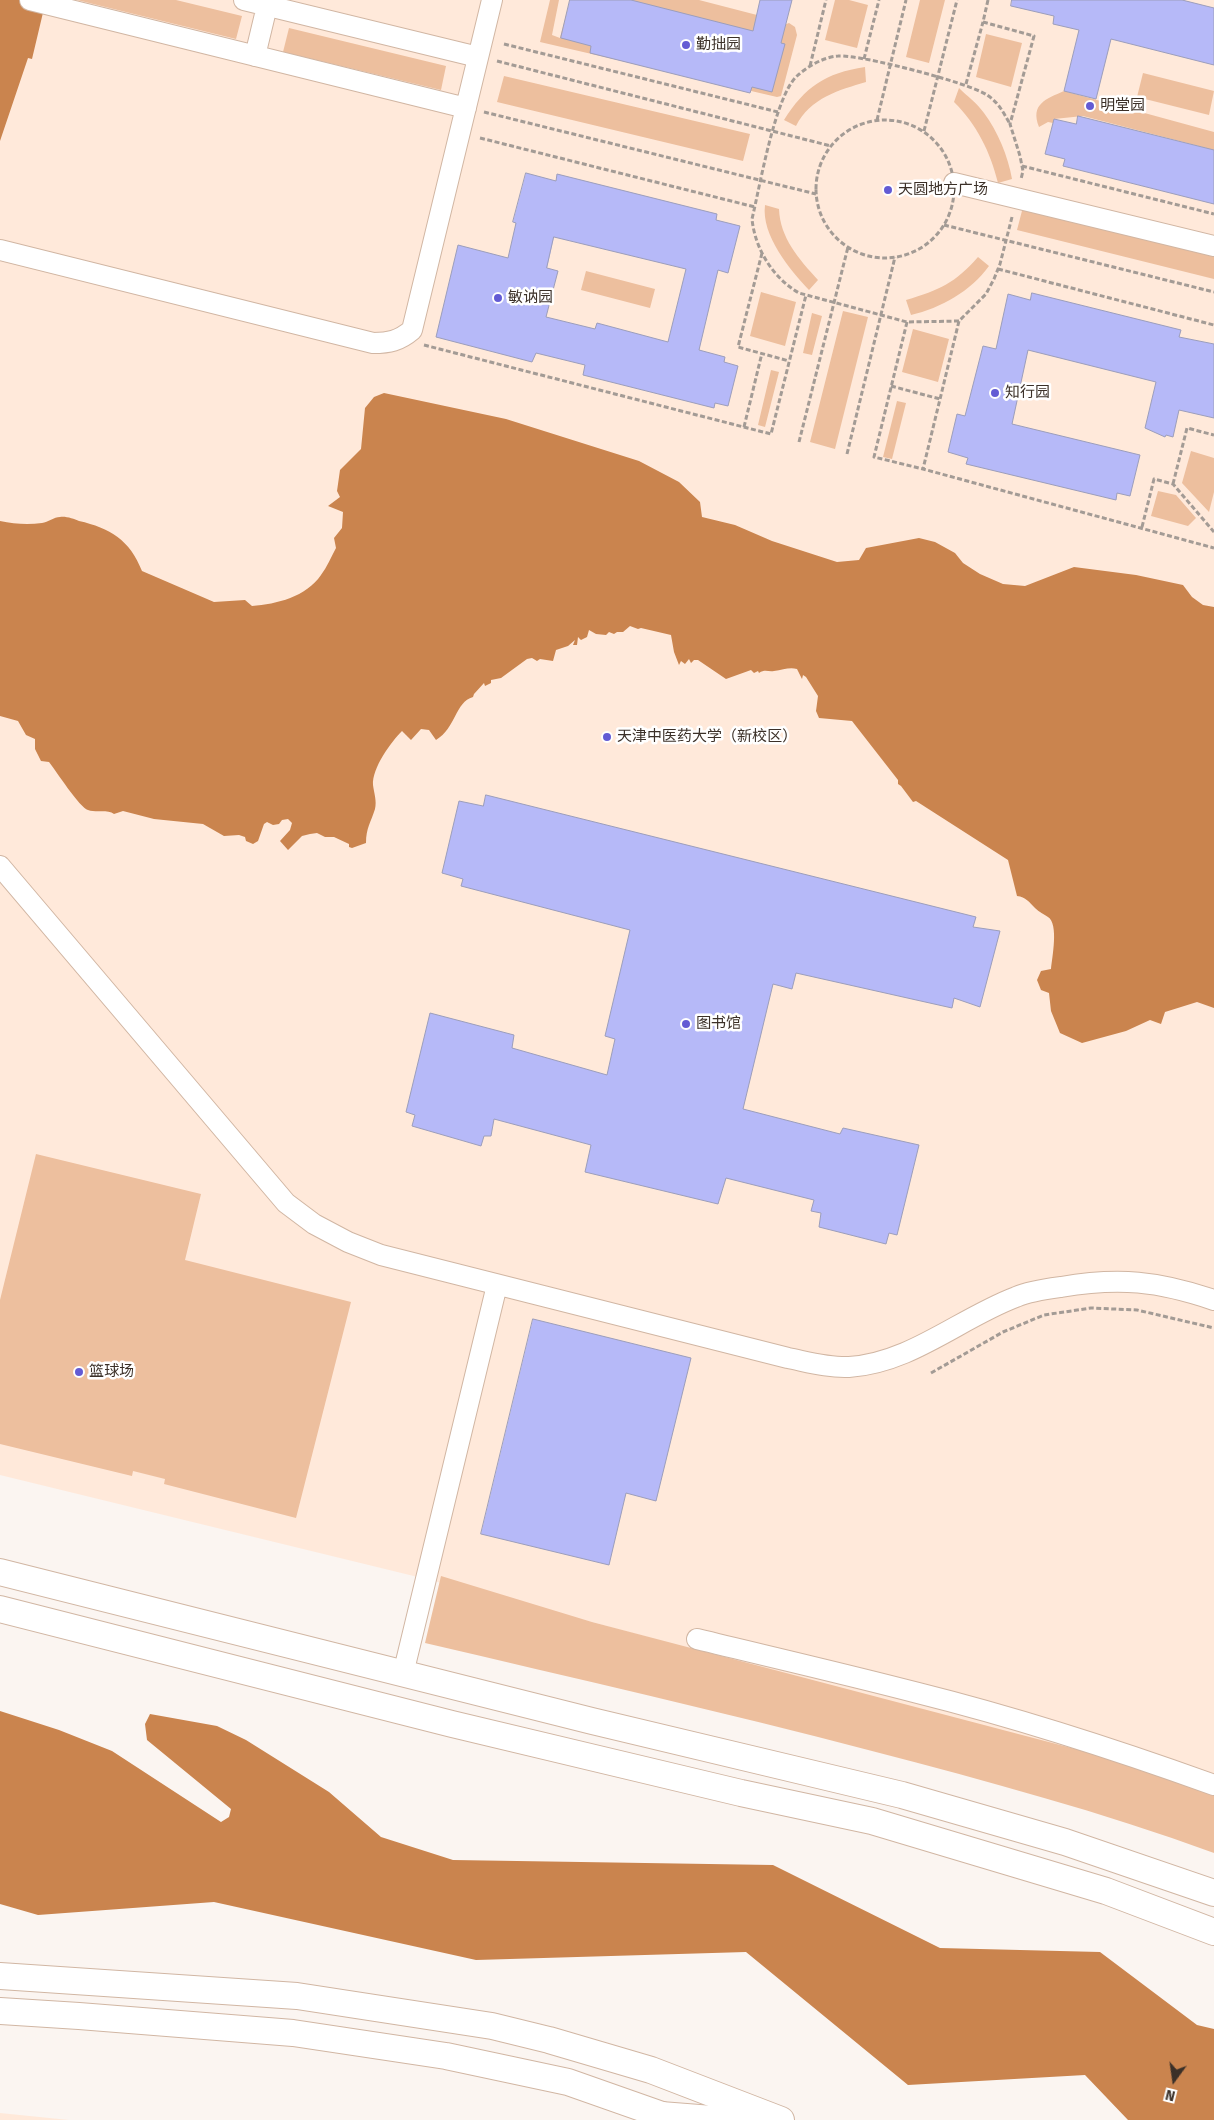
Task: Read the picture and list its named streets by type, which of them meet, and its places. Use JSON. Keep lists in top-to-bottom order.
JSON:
{
  "places": [
    "勤拙园",
    "明堂园",
    "天圆地方广场",
    "敏讷园",
    "知行园",
    "天津中医药大学（新校区）",
    "图书馆",
    "篮球场"
  ],
  "north": "bottom"
}
